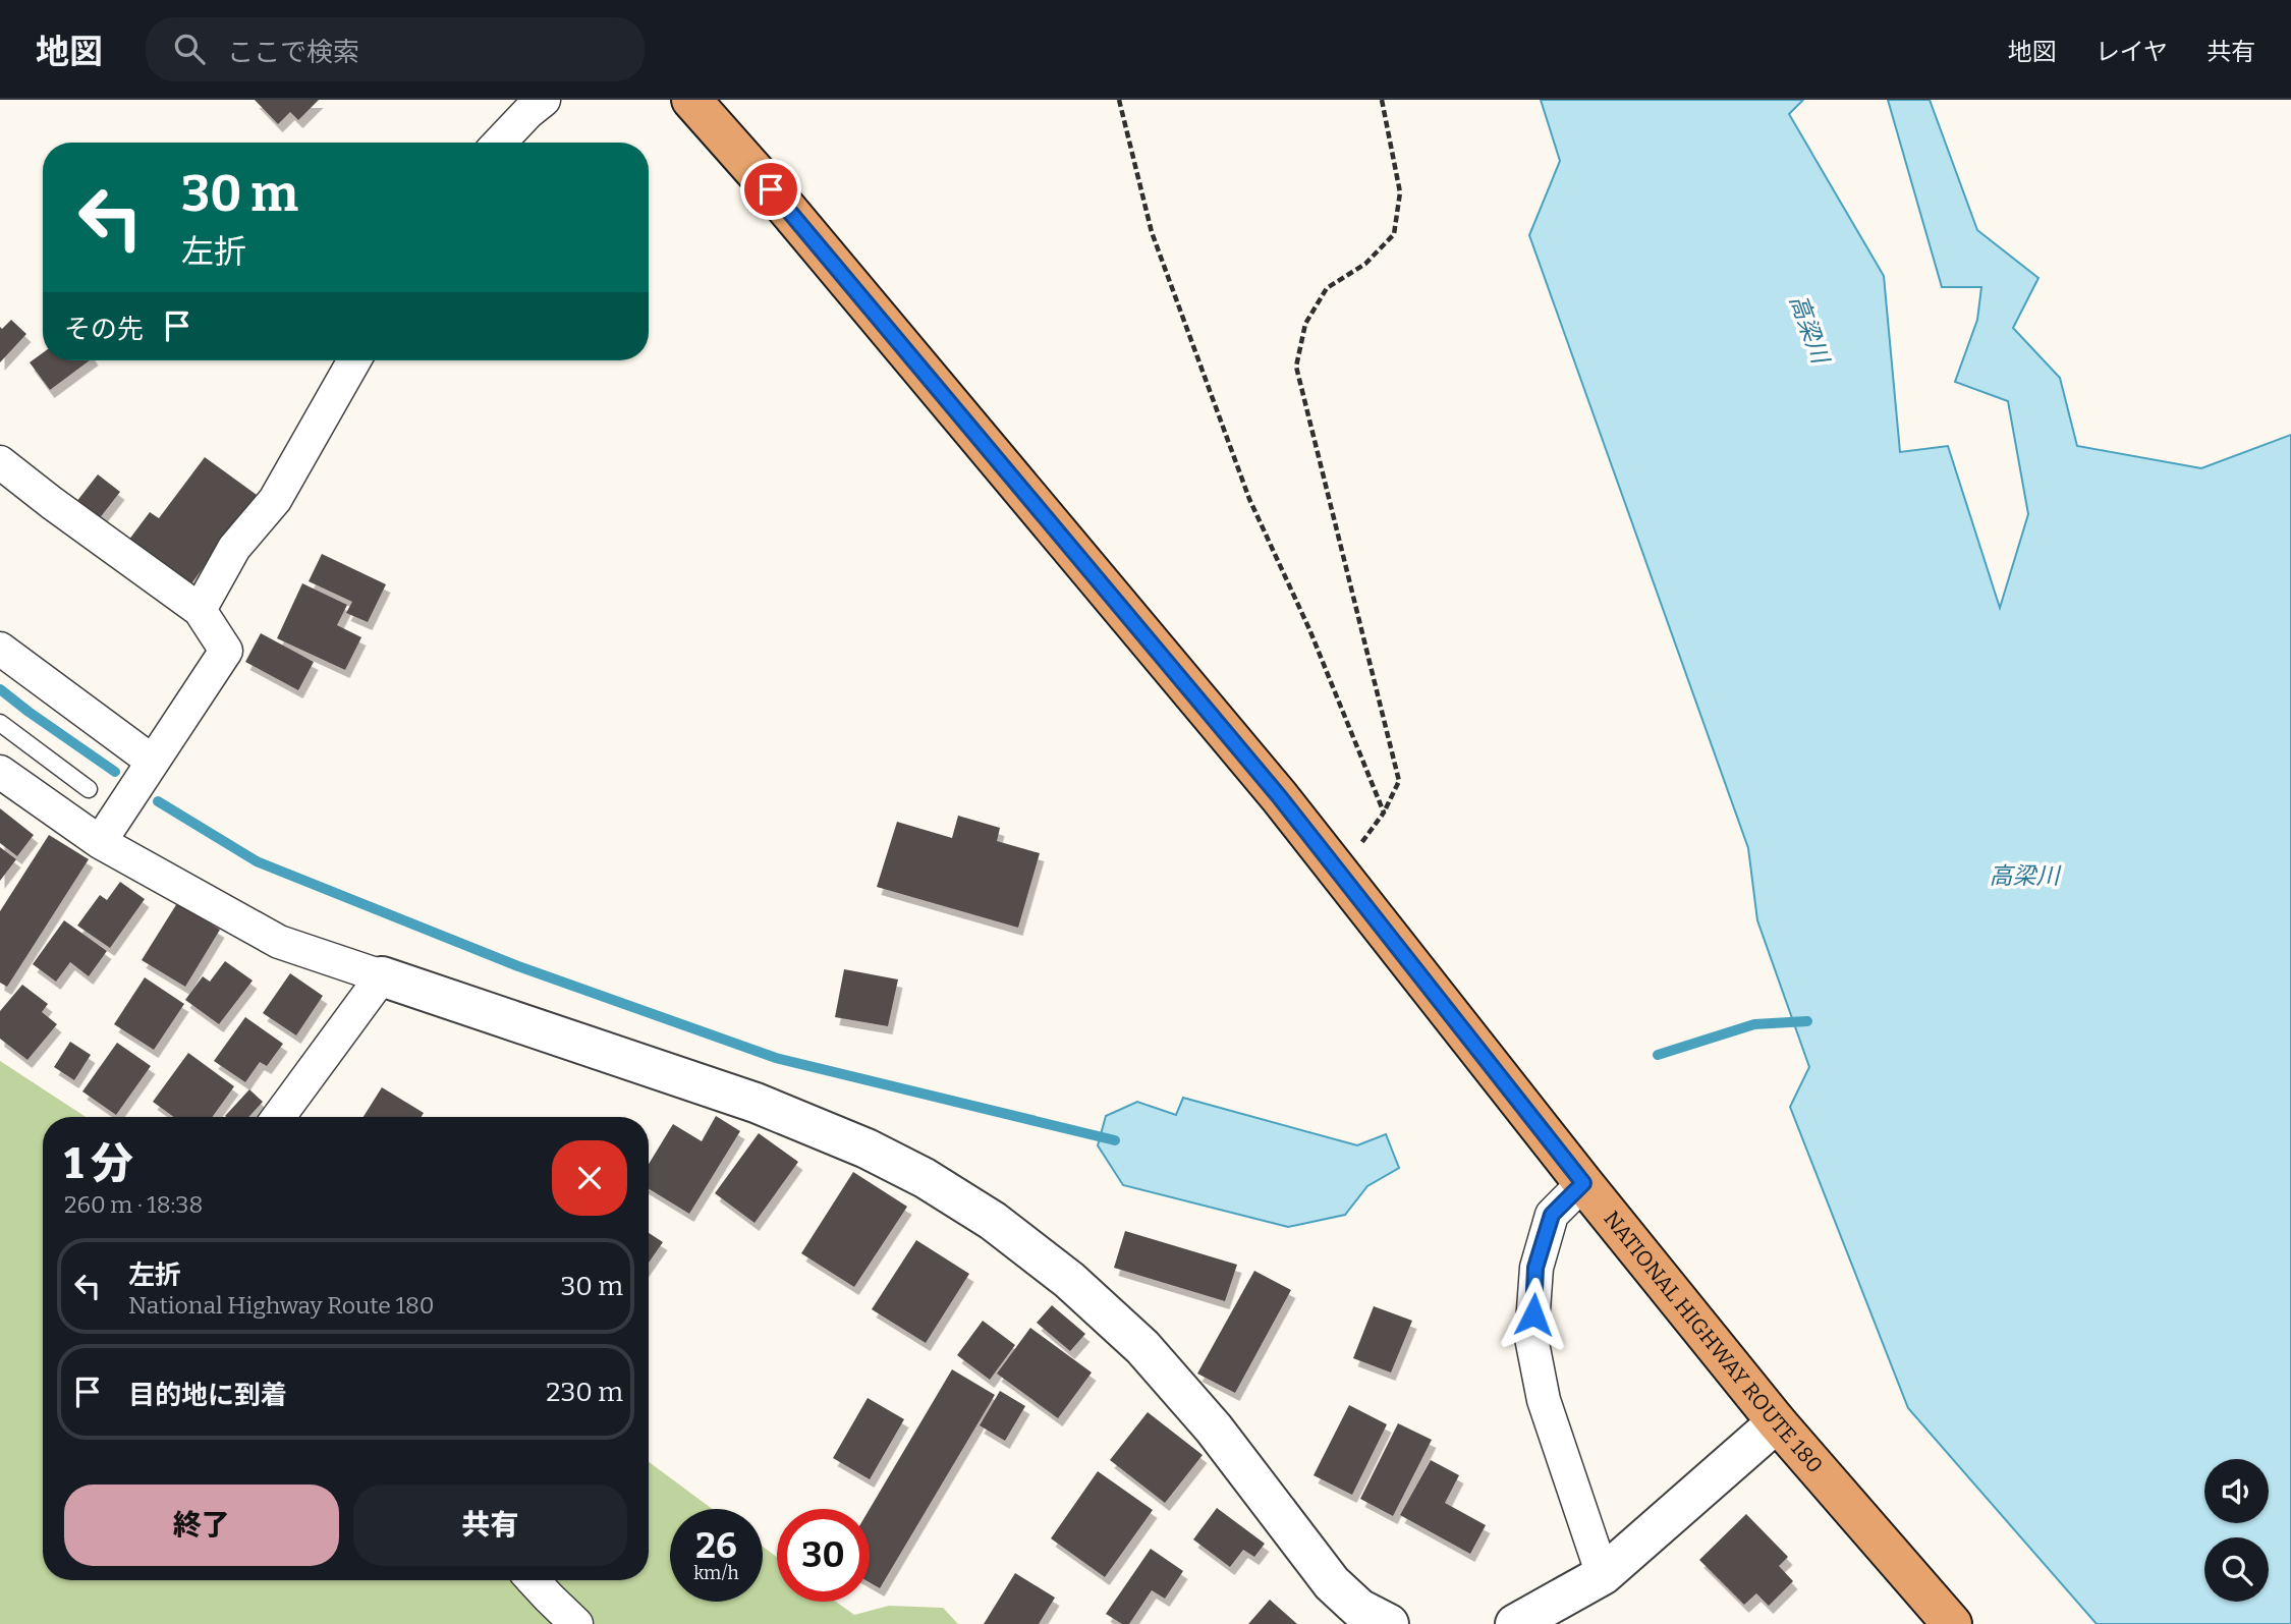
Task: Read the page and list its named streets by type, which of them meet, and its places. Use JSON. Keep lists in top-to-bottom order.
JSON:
{
  "streets": {
    "highway": ["NATIONAL HIGHWAY ROUTE 180"]
  },
  "water": ["高梁川"],
  "page": {
    "header": "地図",
    "search": "ここで検索",
    "nav": ["地図", "レイヤ", "共有"],
    "turn": ["30 m", "左折"],
    "then": "その先",
    "heading": ["1 分", "260 m · 18:38"],
    "list": [
      {
        "name": "左折",
        "note": "National Highway Route 180",
        "value": "30 m"
      },
      {
        "name": "目的地に到着",
        "value": "230 m"
      }
    ],
    "buttons": ["終了", "共有"],
    "speed": "26 km/h",
    "limit": "30"
  }
}
